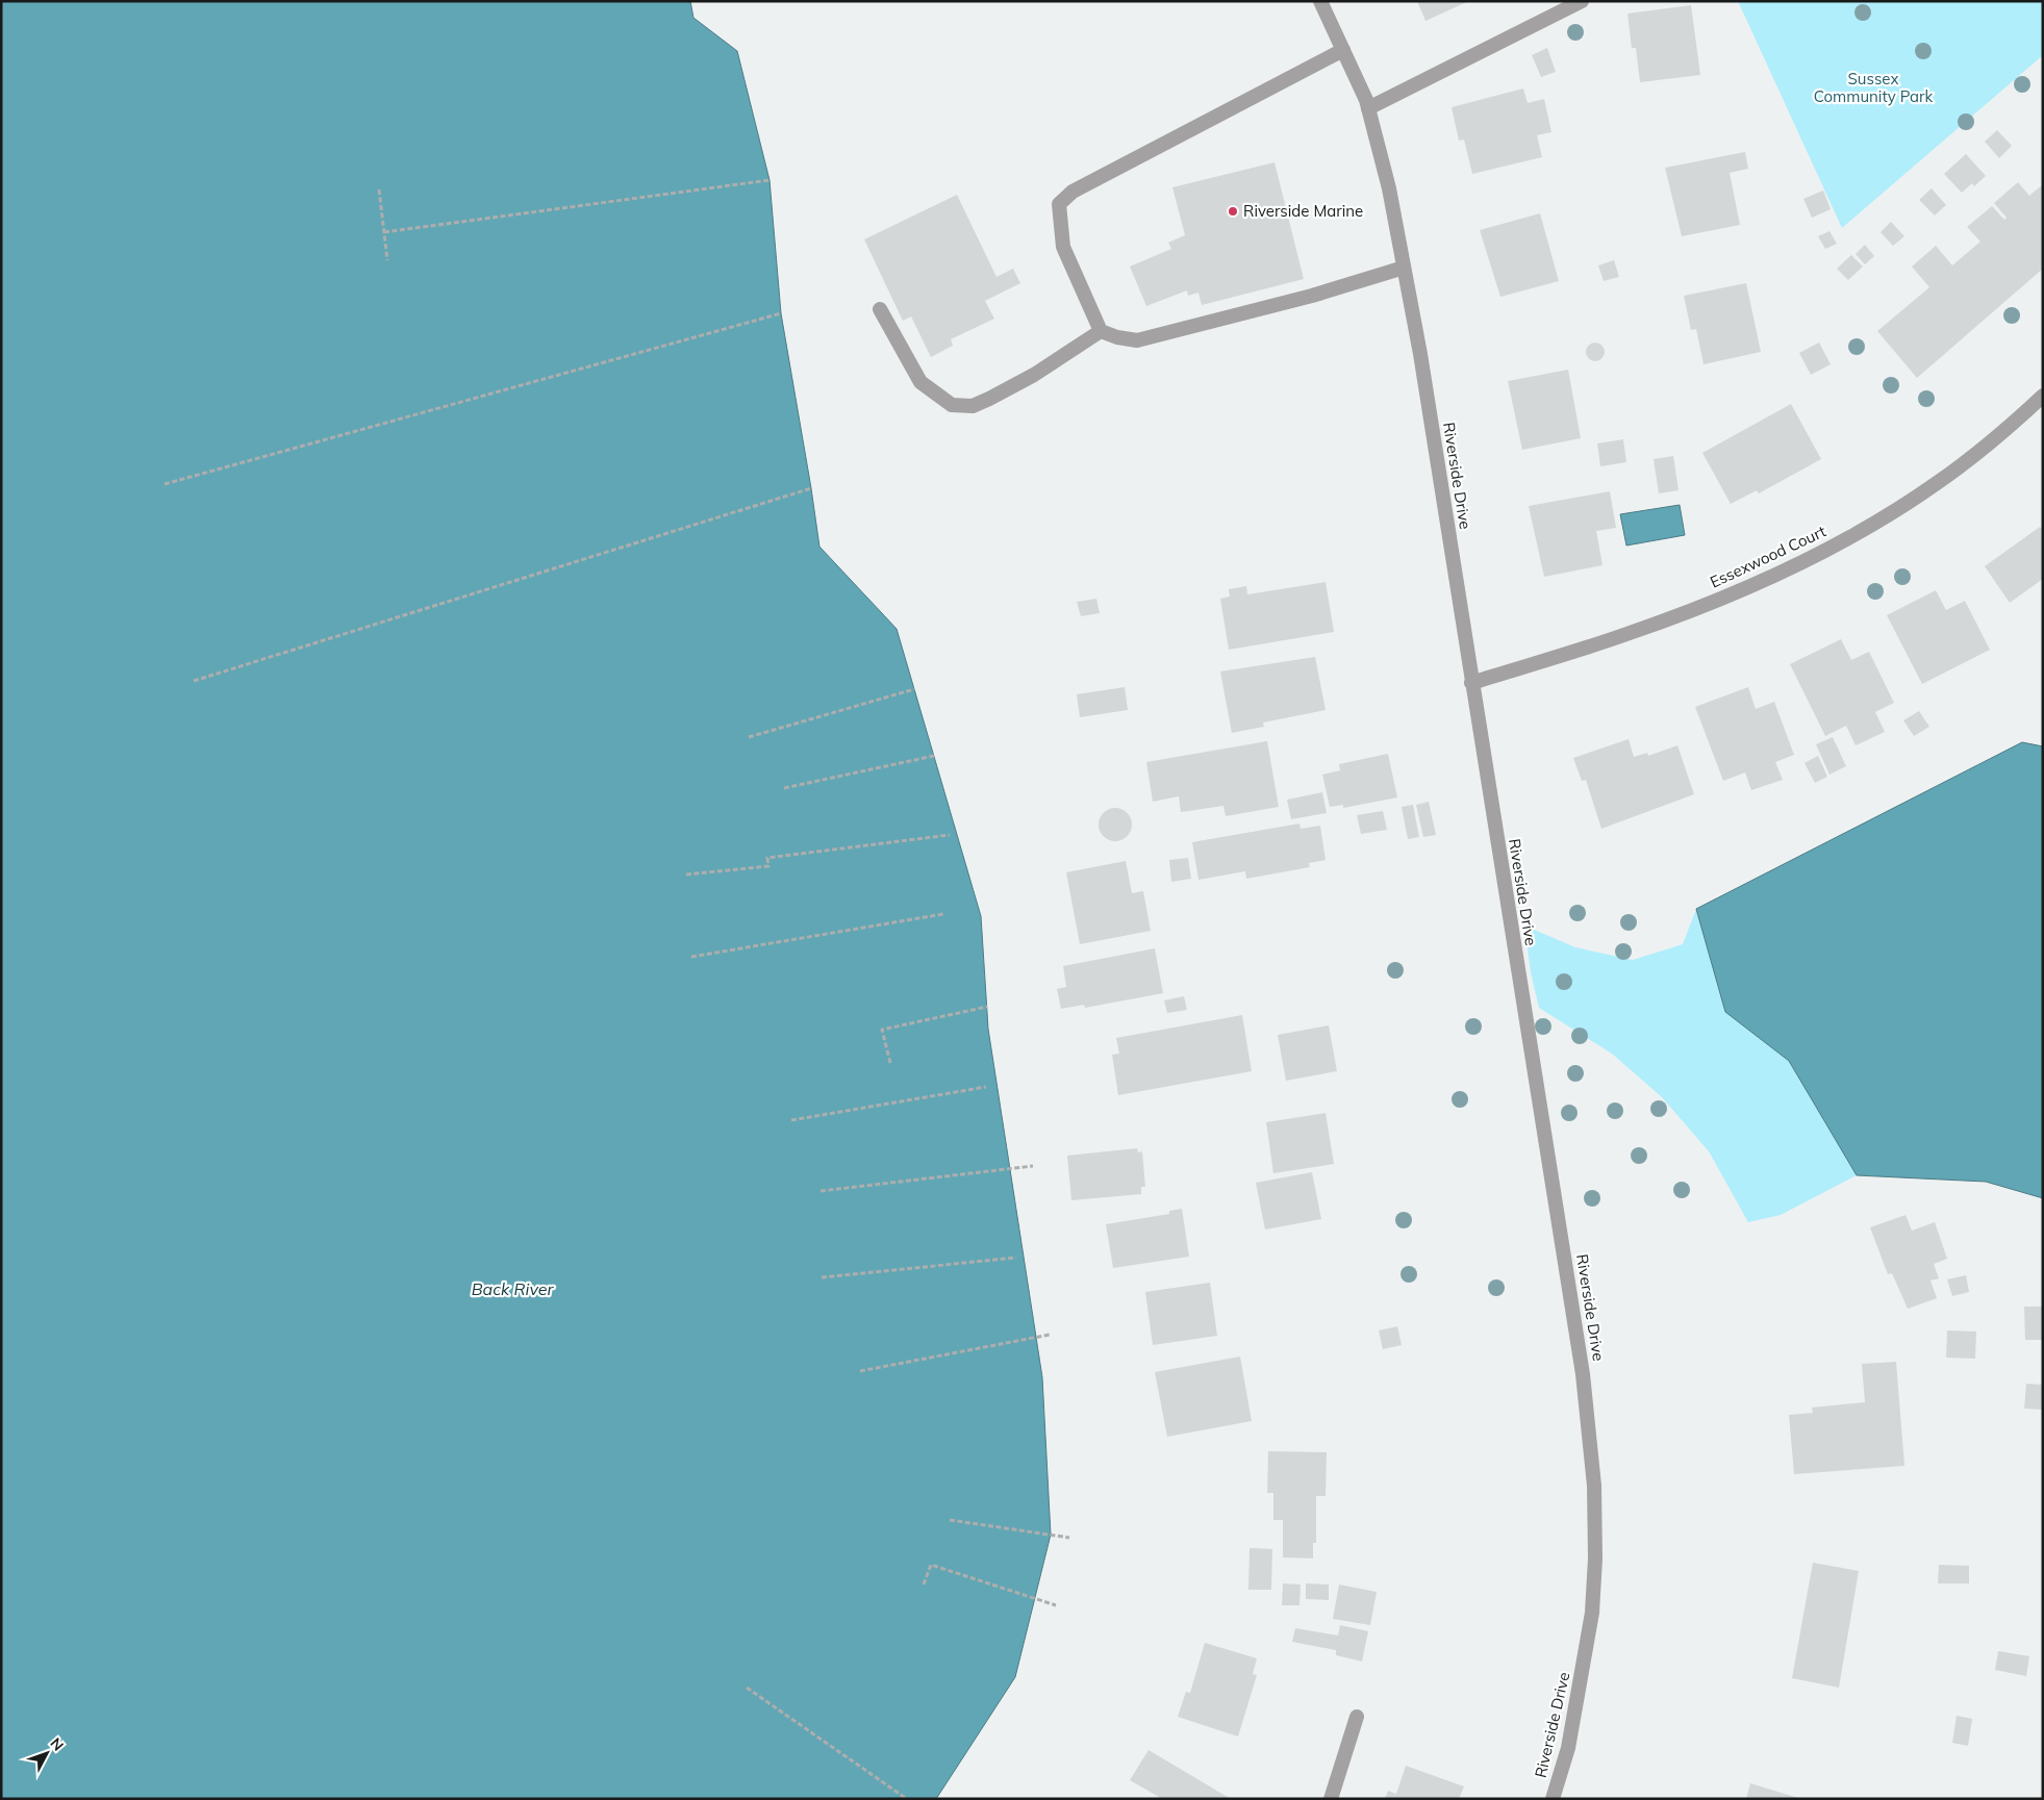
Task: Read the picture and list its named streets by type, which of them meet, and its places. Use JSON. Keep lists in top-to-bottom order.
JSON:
{
  "streets": {
    "street": ["Riverside Drive", "Essexwood Court"]
  },
  "crossings": [
    ["Riverside Drive", "Essexwood Court"]
  ],
  "water": ["Back River"],
  "parks": ["Sussex Community Park"],
  "places": ["Riverside Marine"],
  "north": "top right"
}
